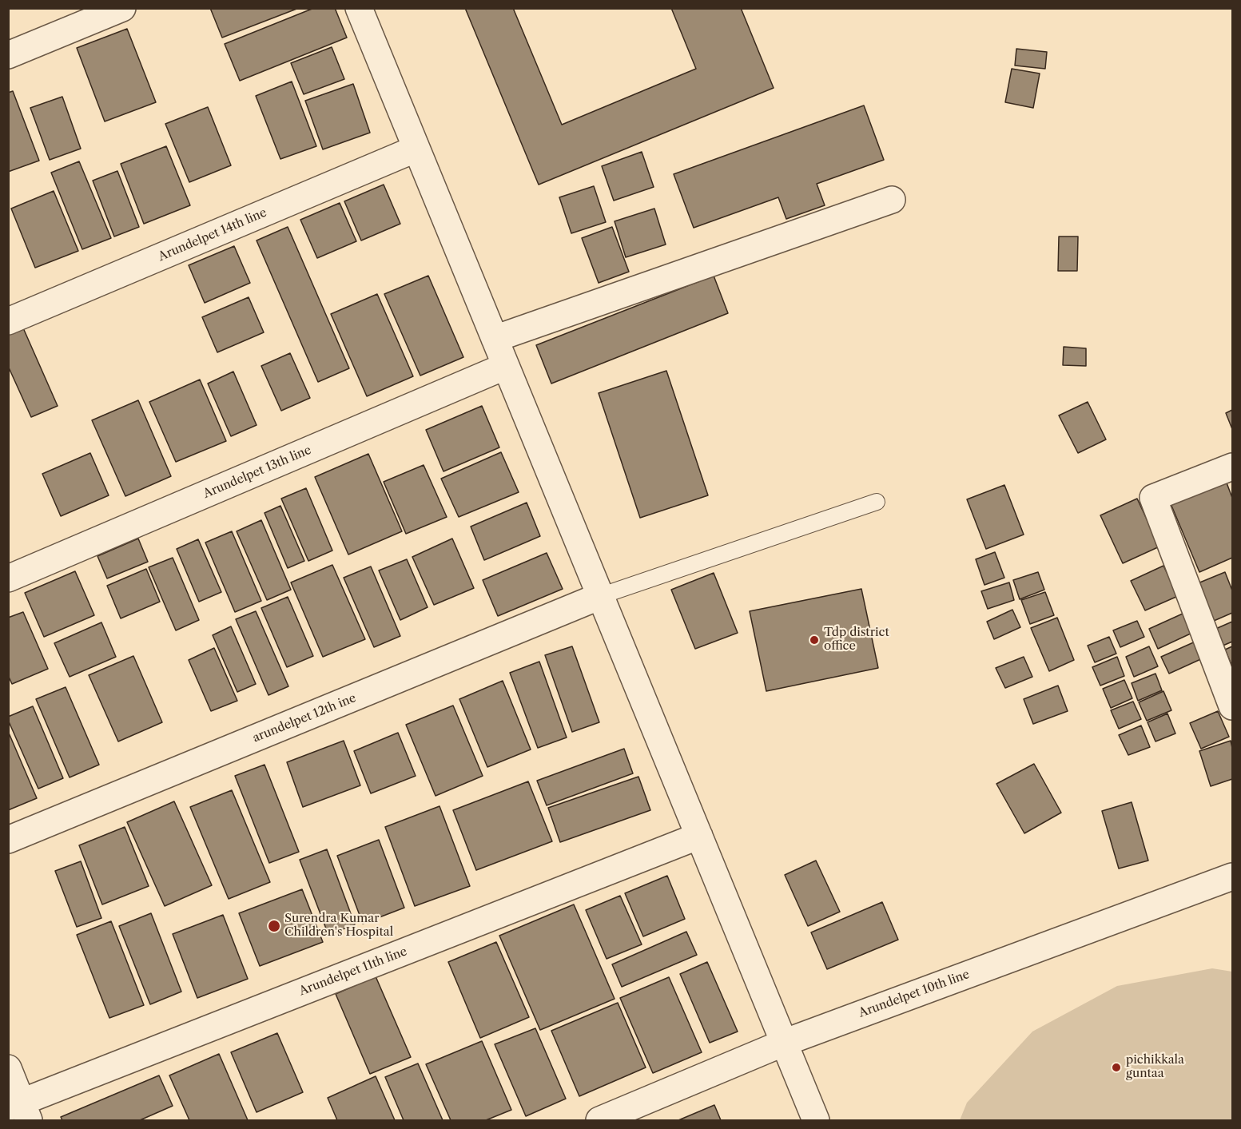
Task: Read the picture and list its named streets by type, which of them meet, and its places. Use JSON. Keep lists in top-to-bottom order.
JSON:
{
  "streets": {
    "street": [
      "Arundelpet 14th line",
      "Arundelpet 13th line",
      "arundelpet 12th ine",
      "Arundelpet 11th line",
      "Arundelpet 10th line"
    ]
  },
  "places": ["Tdp district office", "Surendra Kumar Children's Hospital", "pichikkala guntaa"]
}
